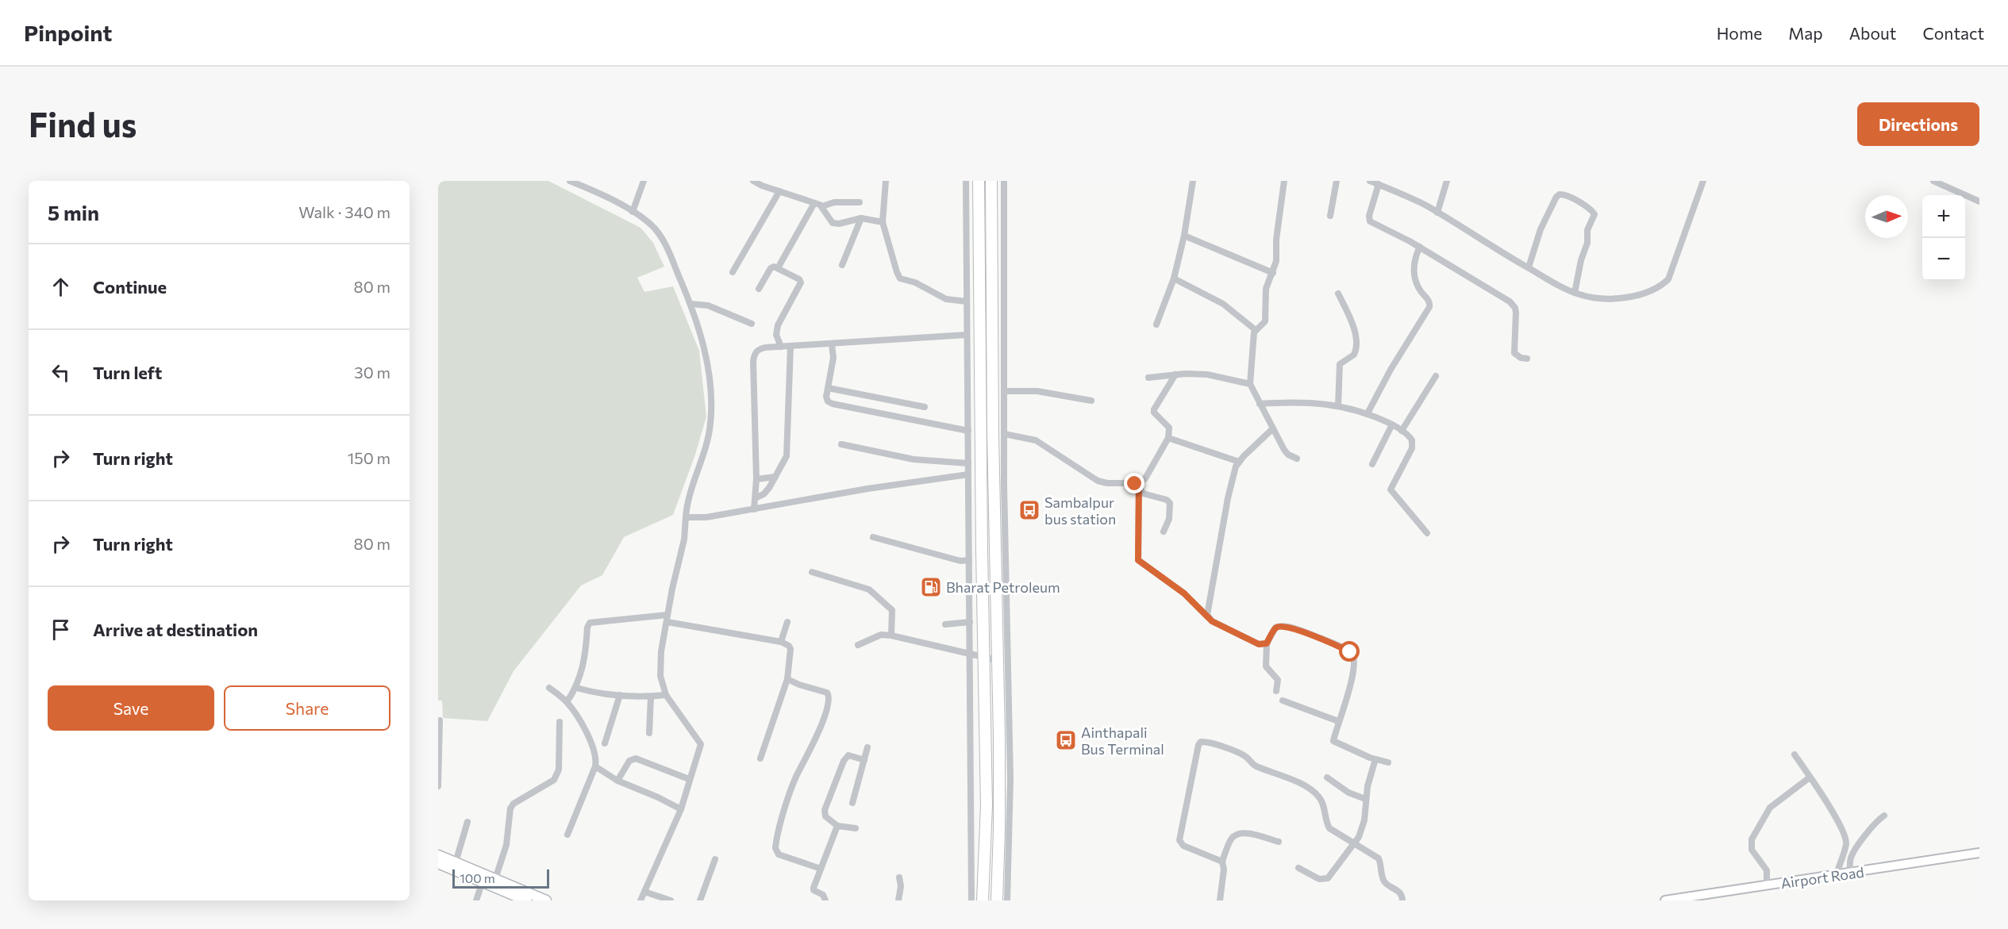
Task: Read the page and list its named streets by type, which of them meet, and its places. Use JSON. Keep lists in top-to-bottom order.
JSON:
{
  "streets": {
    "main road": ["Airport Road"]
  },
  "places": {
    "bus stop": ["Sambalpur bus station", "Ainthapali Bus Terminal"],
    "fuel station": ["Bharat Petroleum"]
  },
  "scale_bar": "100 m",
  "north": "right",
  "page": {
    "header": "Pinpoint",
    "nav": [
      "Home",
      "Map",
      "About",
      "Contact"
    ],
    "buttons": [
      "Directions",
      ["Save", "Share"]
    ],
    "title": "Find us",
    "heading": ["5 min", "Walk · 340 m"],
    "map_buttons": ["+", "−"],
    "list": [
      ["Continue", "80 m"],
      ["Turn left", "30 m"],
      ["Turn right", "150 m"],
      ["Turn right", "80 m"],
      "Arrive at destination"
    ],
    "scale": "100 m"
  }
}
